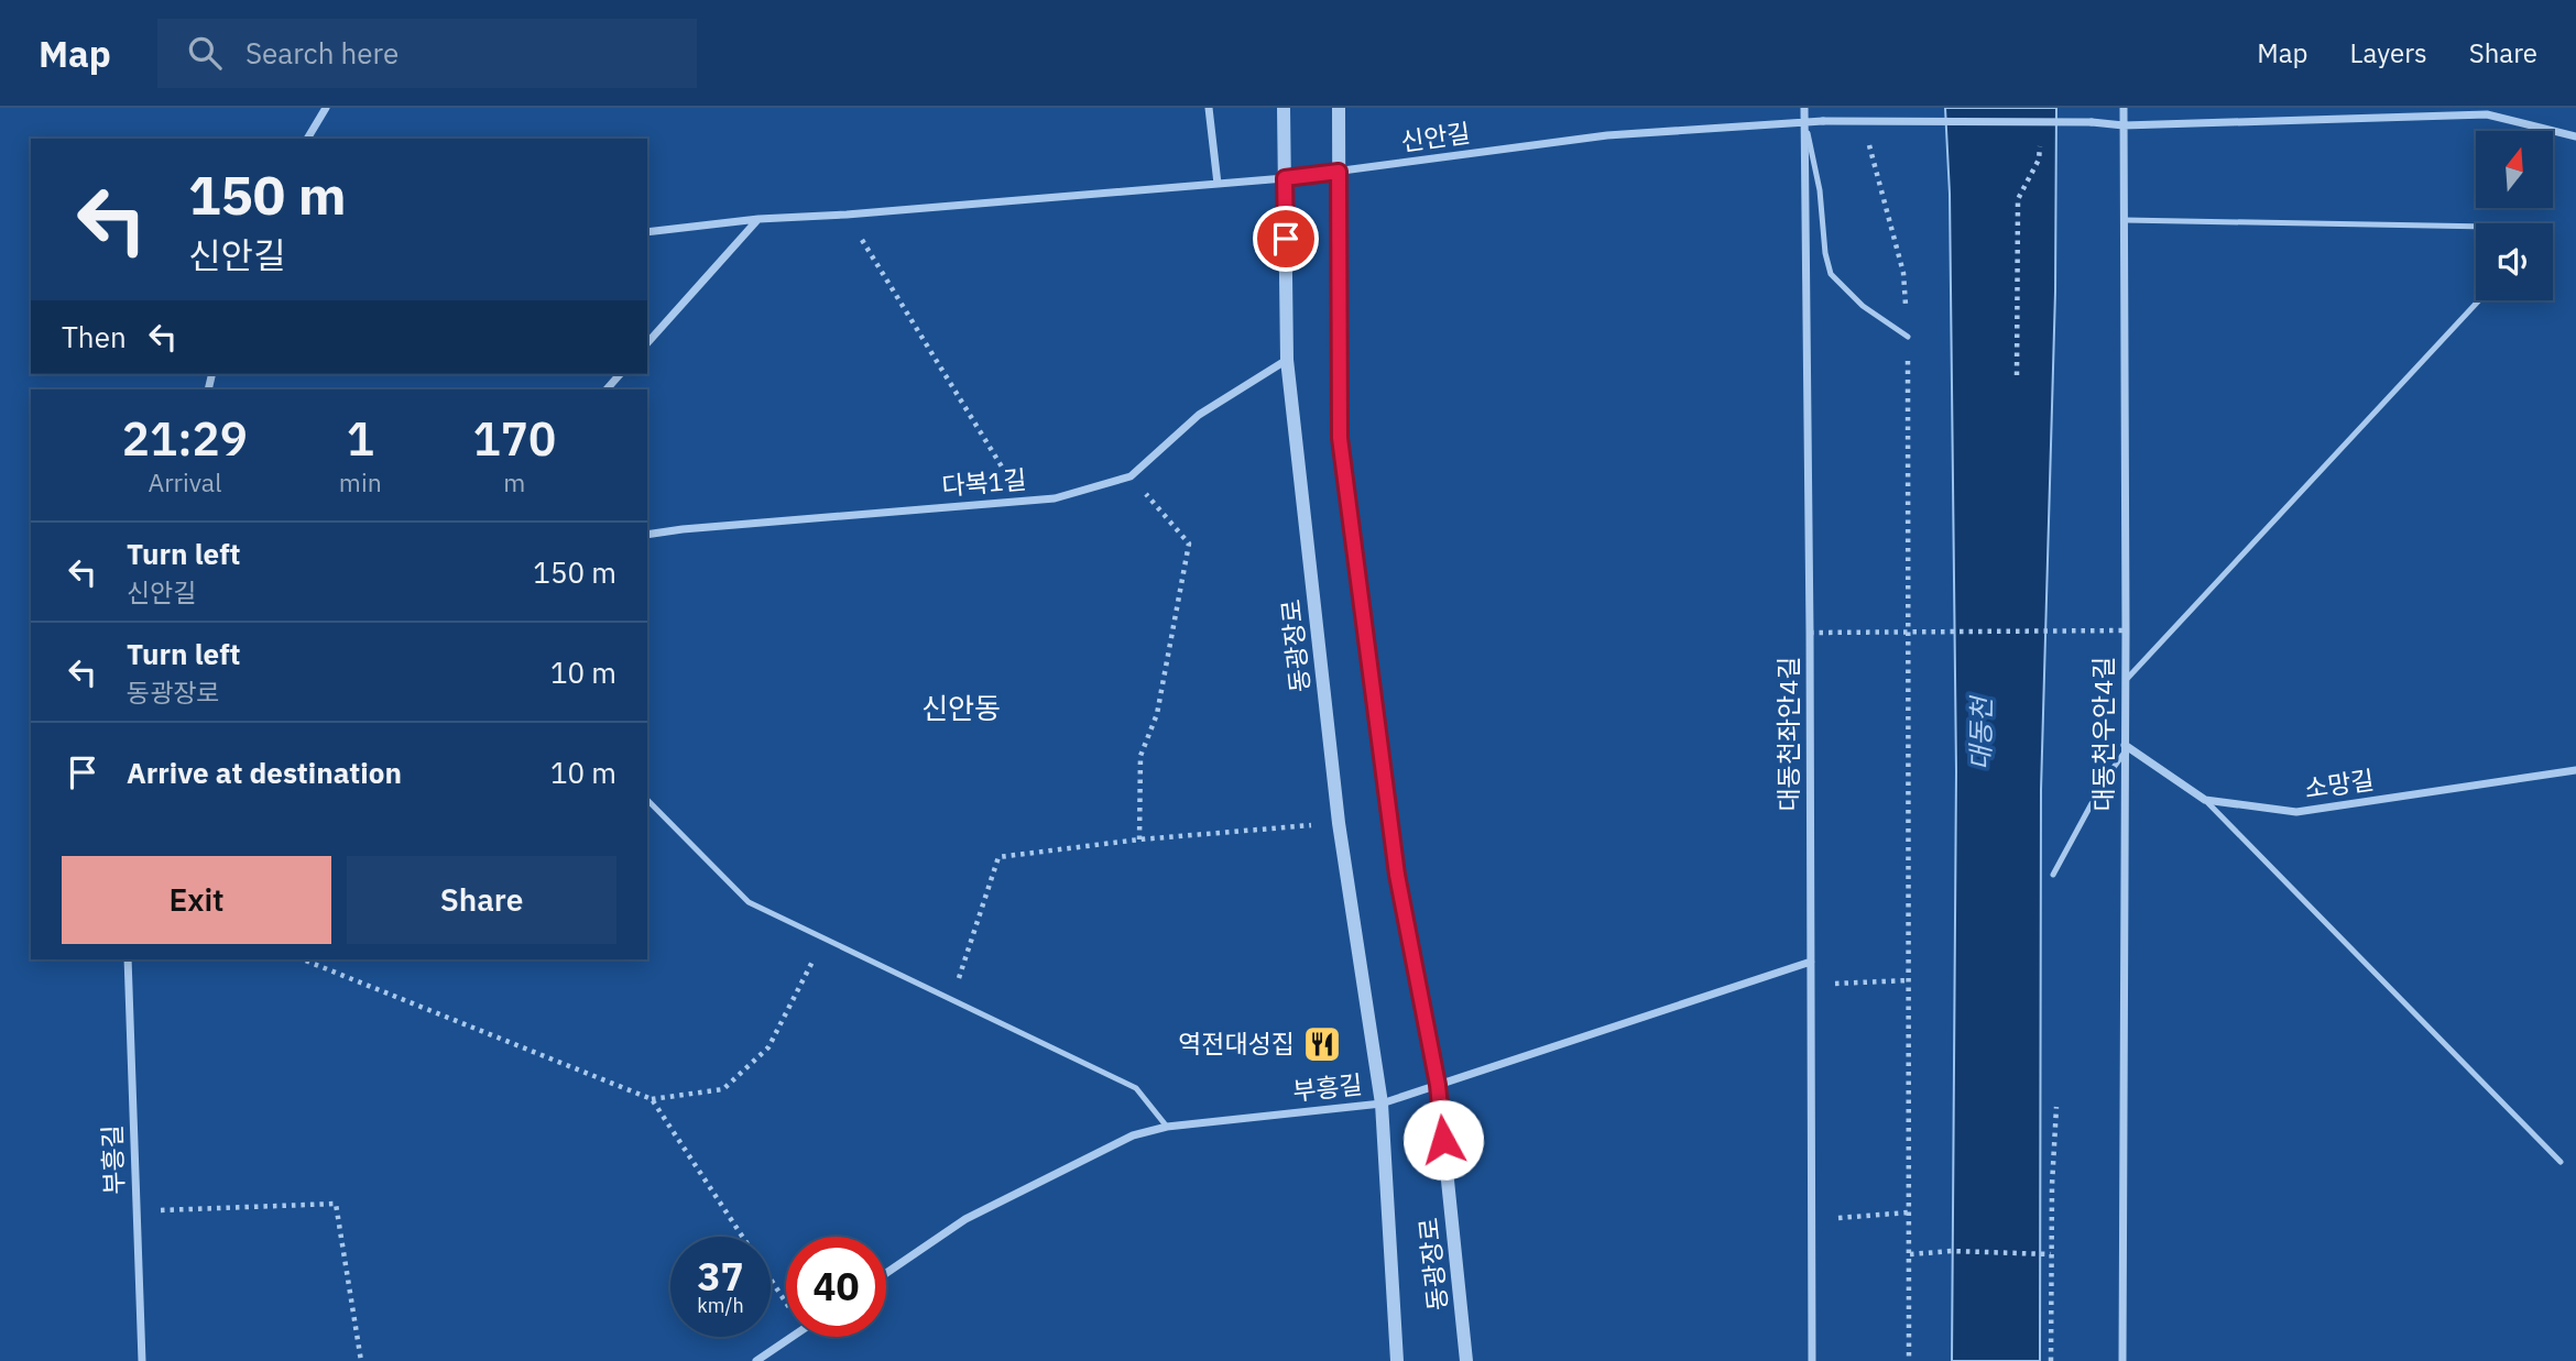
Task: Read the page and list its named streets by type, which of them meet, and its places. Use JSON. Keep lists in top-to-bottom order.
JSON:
{
  "streets": {
    "street": [
      "신안길",
      "다복1길",
      "동광장로",
      "대동천좌안4길",
      "대동천우안4길",
      "소망길",
      "부흥길"
    ]
  },
  "crossings": [
    ["신안길", "동광장로"],
    ["신안길", "대동천좌안4길"],
    ["신안길", "대동천우안4길"],
    ["다복1길", "동광장로"],
    ["동광장로", "부흥길"],
    ["대동천좌안4길", "부흥길"],
    ["대동천우안4길", "소망길"]
  ],
  "districts": ["신안동"],
  "water": ["대동천"],
  "places": {
    "restaurant": ["역전대성집"]
  },
  "north": "top",
  "page": {
    "header": "Map",
    "search": "Search here",
    "nav": ["Map", "Layers", "Share"],
    "turn": ["150 m", "신안길"],
    "then": "Then",
    "eta": [
      "21:29",
      "Arrival",
      "1",
      "min",
      "170",
      "m"
    ],
    "list": [
      {
        "name": "Turn left",
        "note": "신안길",
        "value": "150 m"
      },
      {
        "name": "Turn left",
        "note": "동광장로",
        "value": "10 m"
      },
      {
        "name": "Arrive at destination",
        "value": "10 m"
      }
    ],
    "buttons": ["Exit", "Share"],
    "speed": "37 km/h",
    "limit": "40"
  }
}
